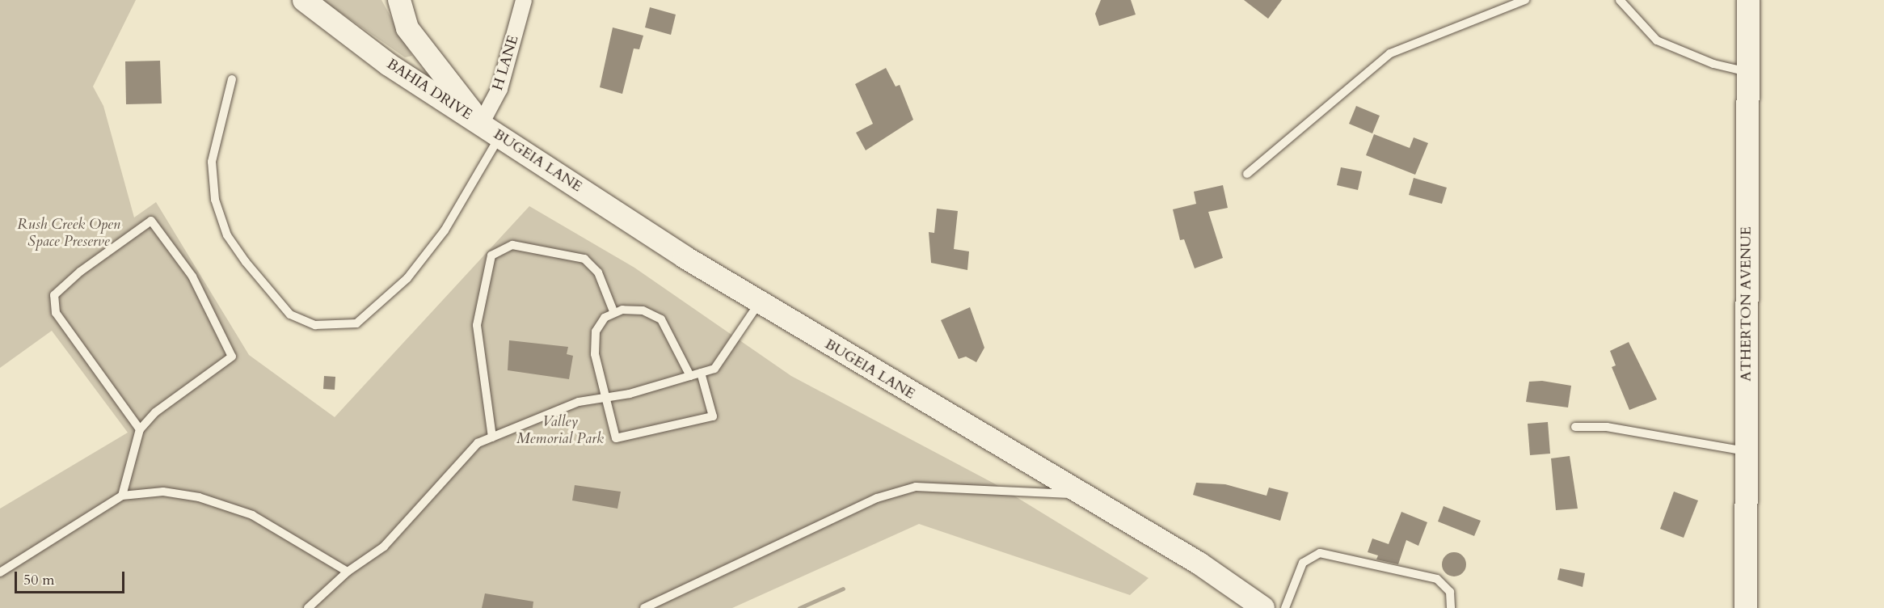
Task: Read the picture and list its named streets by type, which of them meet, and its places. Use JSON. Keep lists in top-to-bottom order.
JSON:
{
  "streets": {
    "street": [
      "H LANE",
      "BAHIA DRIVE",
      "BUGEIA LANE",
      "ATHERTON AVENUE"
    ]
  },
  "crossings": [
    ["H LANE", "BAHIA DRIVE"],
    ["H LANE", "BUGEIA LANE"],
    ["BAHIA DRIVE", "BUGEIA LANE"]
  ],
  "parks": ["Rush Creek Open Space Preserve", "Valley Memorial Park"],
  "scale_bar": "50 m"
}
